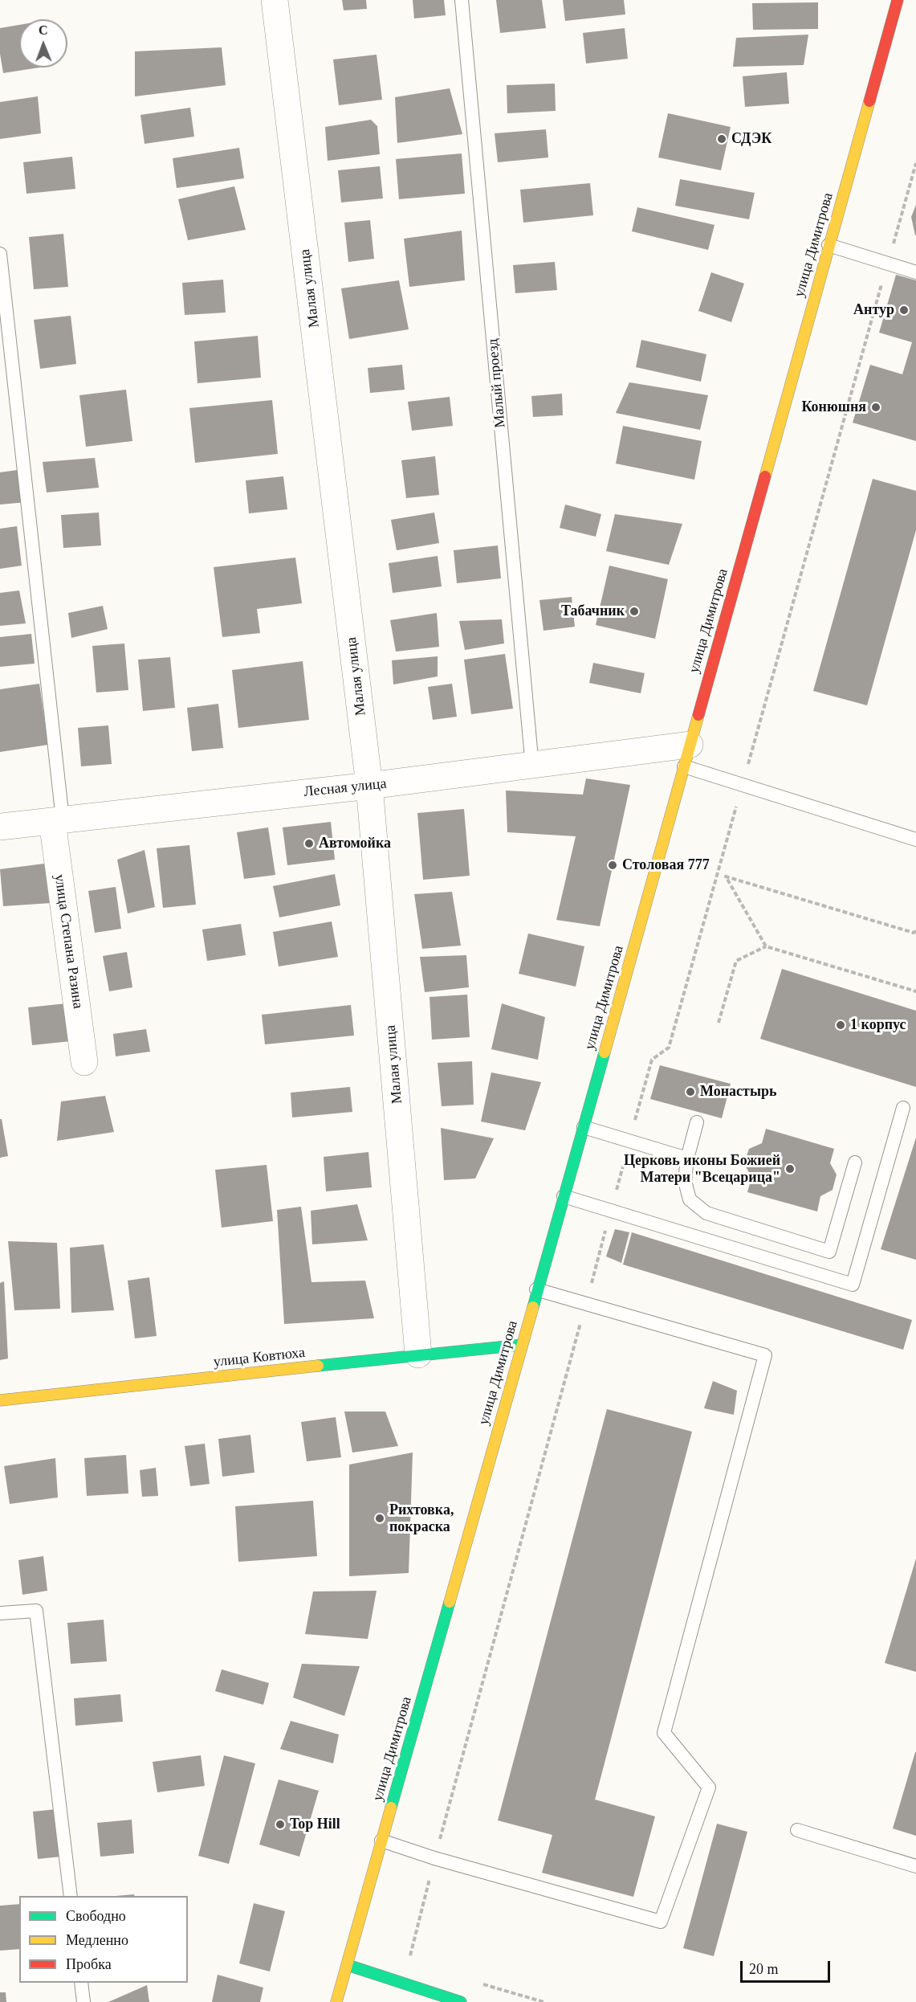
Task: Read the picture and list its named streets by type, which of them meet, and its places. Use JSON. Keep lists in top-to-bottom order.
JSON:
{
  "streets": {
    "street": [
      "улица Димитрова",
      "Малая улица",
      "Лесная улица",
      "улица Степана Разина",
      "улица Ковтюха"
    ],
    "lane": ["Малый проезд"]
  },
  "crossings": [
    ["улица Димитрова", "Лесная улица"],
    ["улица Димитрова", "улица Ковтюха"],
    ["Малая улица", "Лесная улица"],
    ["Малая улица", "улица Ковтюха"],
    ["Малый проезд", "Лесная улица"],
    ["Лесная улица", "улица Степана Разина"]
  ],
  "places": [
    "СДЭК",
    "Антур",
    "Конюшня",
    "Табачник",
    "Автомойка",
    "Столовая 777",
    "1 корпус",
    "Монастырь",
    "Церковь иконы Божией Матери \"Всецарица\"",
    "Рихтовка, покраска",
    "Top Hill"
  ],
  "legend": ["Свободно", "Медленно", "Пробка"],
  "scale_bar": "20 m",
  "north": "top"
}
